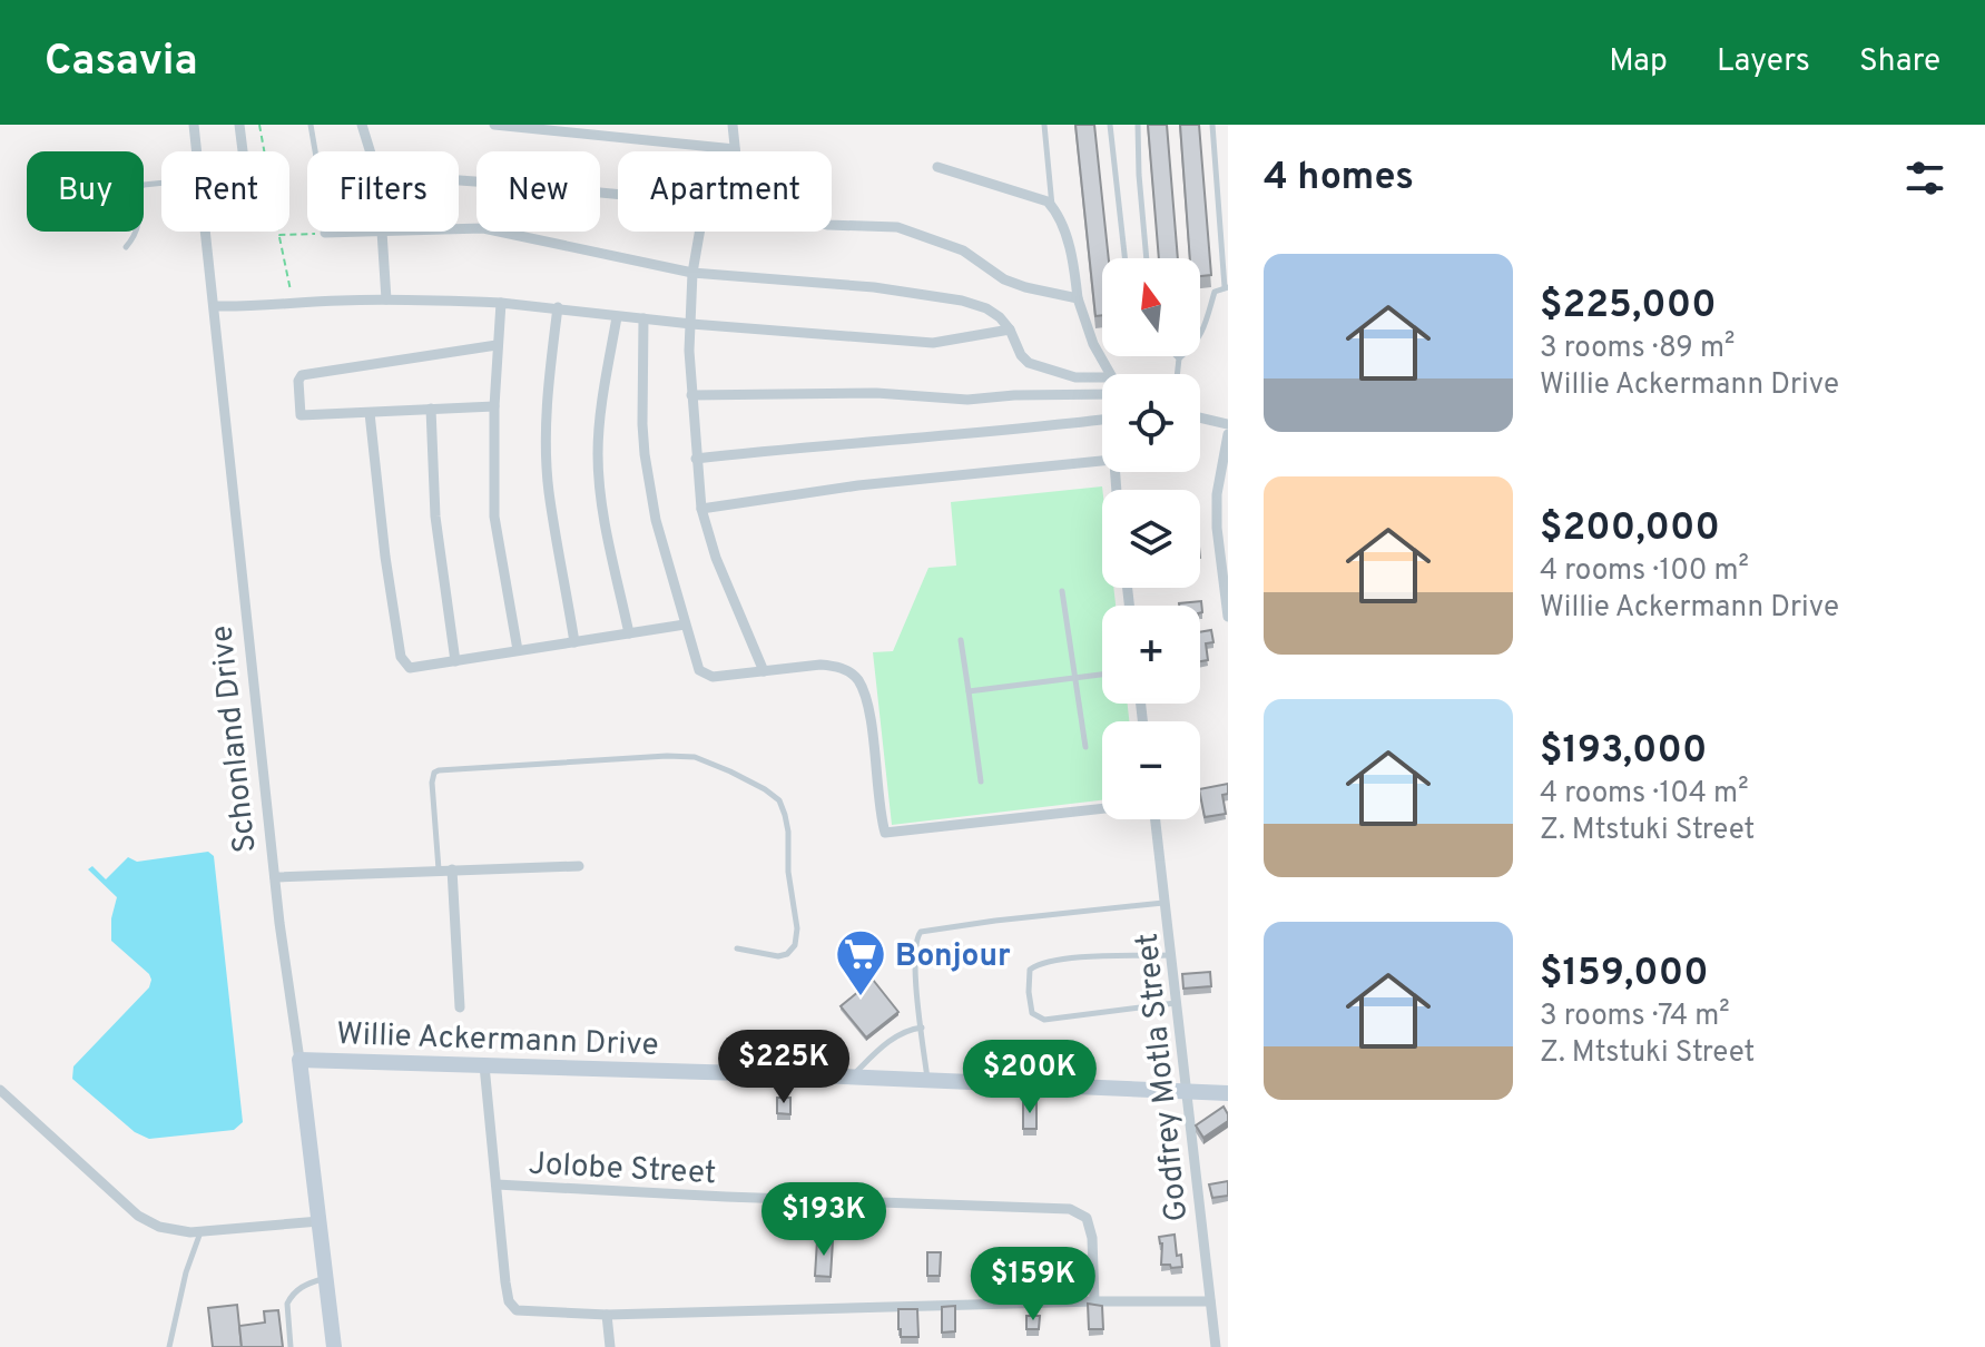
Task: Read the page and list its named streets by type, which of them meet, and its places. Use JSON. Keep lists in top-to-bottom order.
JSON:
{
  "streets": {
    "street": [
      "Schonland Drive",
      "Willie Ackermann Drive",
      "Godfrey Motla Street",
      "Jolobe Street"
    ]
  },
  "crossings": [
    ["Schonland Drive", "Willie Ackermann Drive"],
    ["Willie Ackermann Drive", "Godfrey Motla Street"]
  ],
  "places": {
    "supermarket": ["Bonjour"]
  },
  "north": "top",
  "page": {
    "header": "Casavia",
    "nav": ["Map", "Layers", "Share"],
    "heading": "4 homes",
    "chip": [
      "Buy",
      "Rent",
      "Filters",
      "New",
      "Apartment"
    ],
    "list": [
      {
        "name": "$225,000",
        "note": "3 rooms · 89 m² · Willie Ackermann Drive"
      },
      {
        "name": "$200,000",
        "note": "4 rooms · 100 m² · Willie Ackermann Drive"
      },
      {
        "name": "$193,000",
        "note": "4 rooms · 104 m² · Z. Mtstuki Street"
      },
      {
        "name": "$159,000",
        "note": "3 rooms · 74 m² · Z. Mtstuki Street"
      }
    ],
    "map_buttons": ["+", "−"],
    "price": [
      "$225K",
      "$200K",
      "$193K",
      "$159K"
    ]
  }
}
